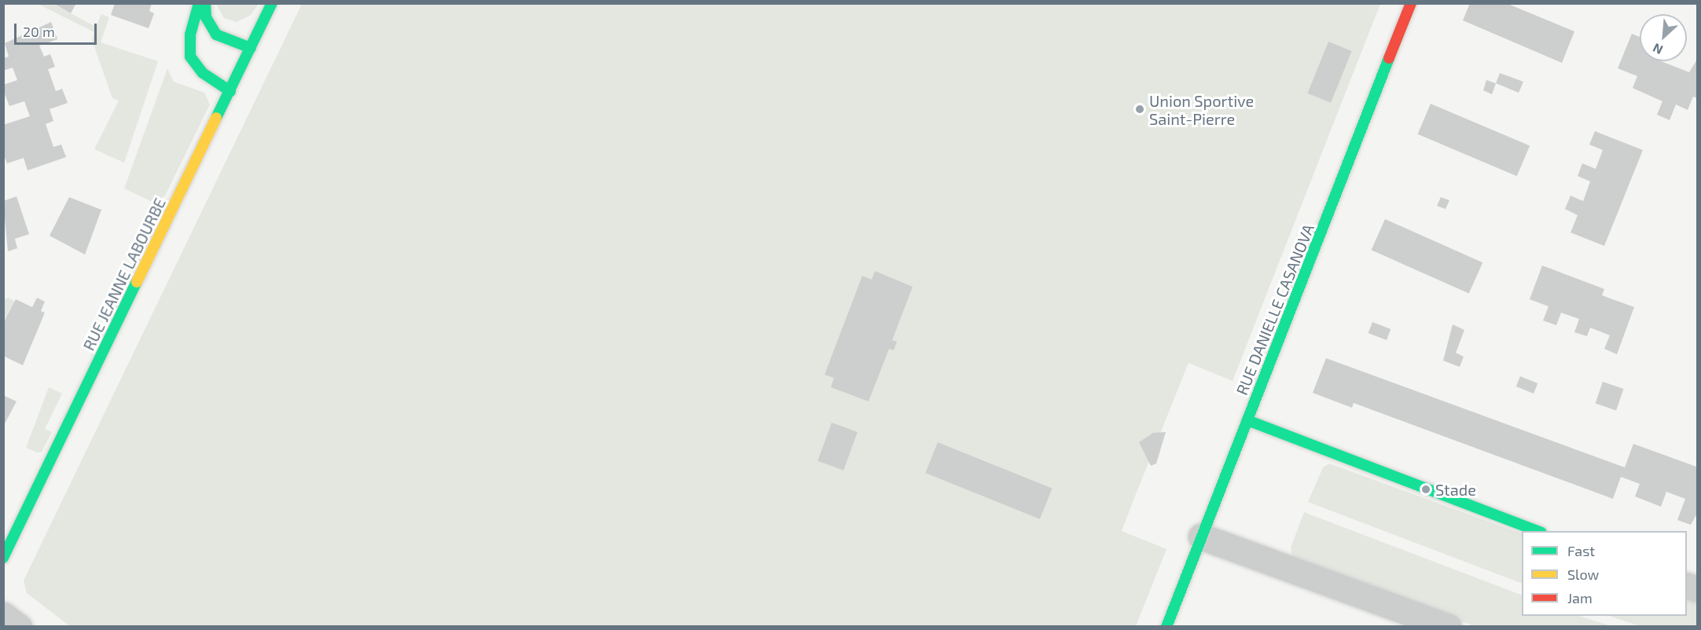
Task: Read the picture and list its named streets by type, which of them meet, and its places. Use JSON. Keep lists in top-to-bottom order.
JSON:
{
  "streets": {
    "street": ["RUE JEANNE LABOURBE", "RUE DANIELLE CASANOVA"]
  },
  "places": ["Union Sportive Saint-Pierre", "Stade"],
  "legend": ["Fast", "Slow", "Jam"],
  "scale_bar": "20 m",
  "north": "bottom left"
}
